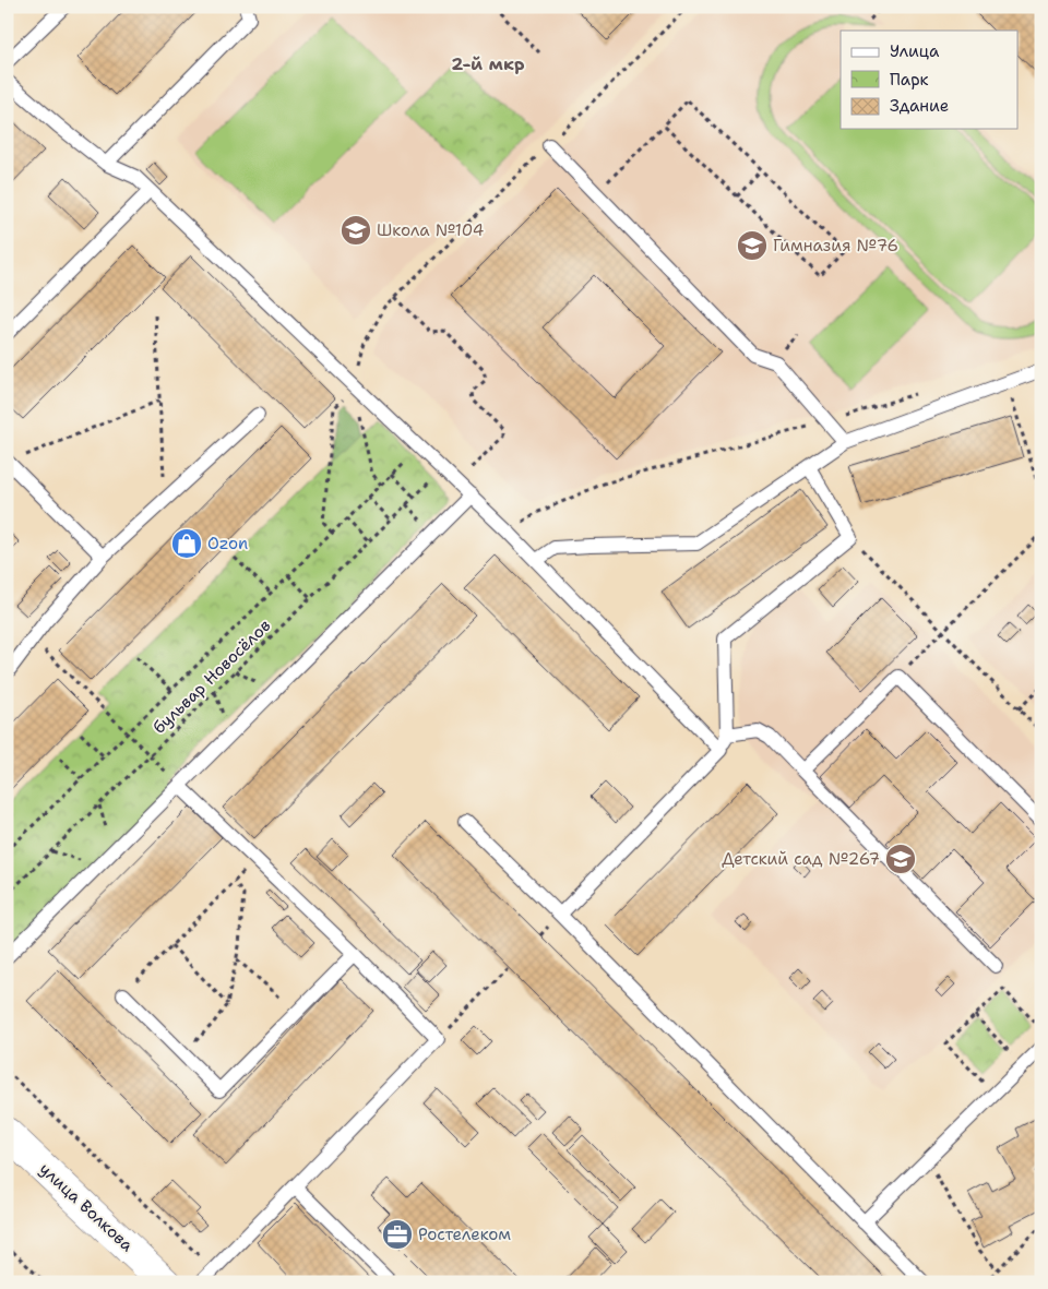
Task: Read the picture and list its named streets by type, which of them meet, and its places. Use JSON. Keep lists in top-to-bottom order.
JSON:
{
  "streets": {
    "main road": ["улица Волкова"],
    "path": ["бульвар Новосёлов"]
  },
  "districts": ["2-й мкр"],
  "places": {
    "school or university": ["Школа №104", "Гимназия №76", "Детский сад №267"],
    "shop": ["Ozon"],
    "office": ["Ростелеком"]
  },
  "legend": ["Улица", "Парк", "Здание"]
}
